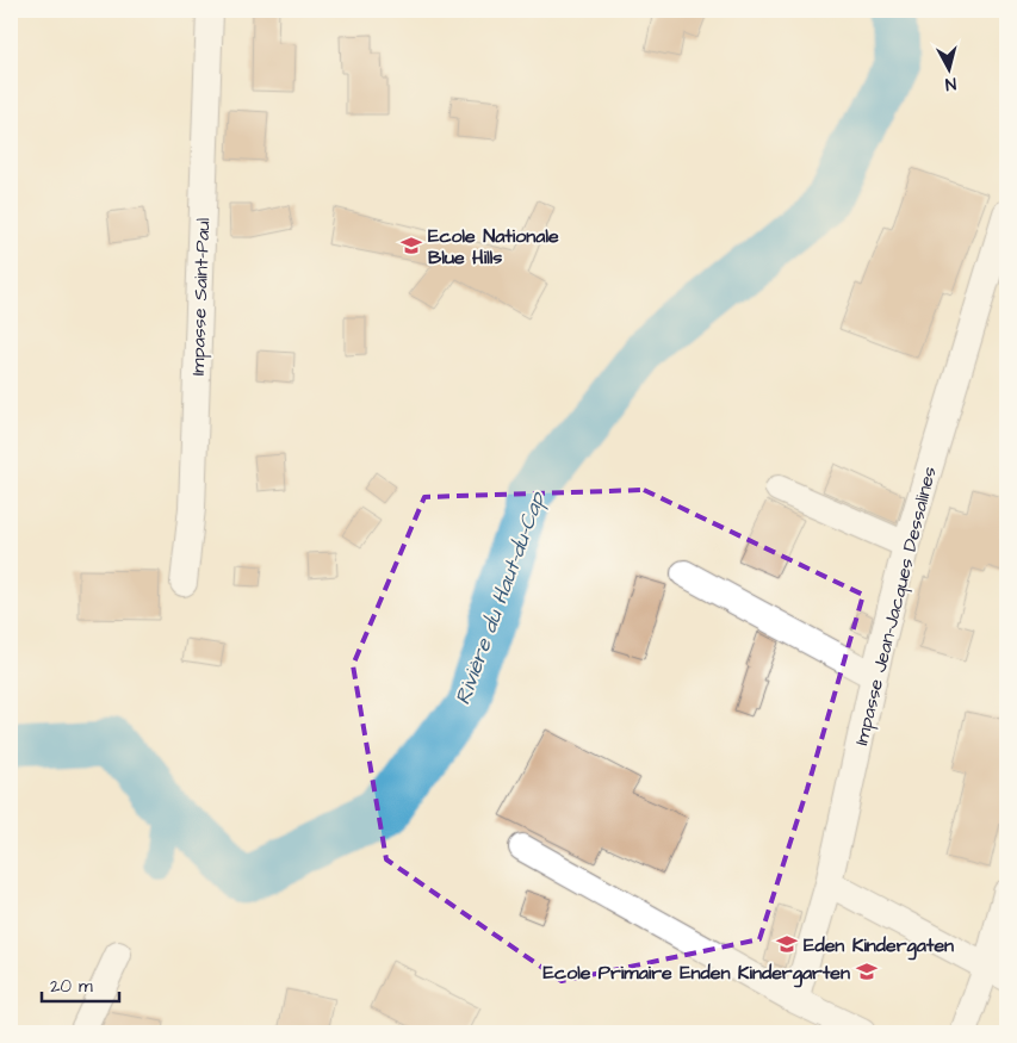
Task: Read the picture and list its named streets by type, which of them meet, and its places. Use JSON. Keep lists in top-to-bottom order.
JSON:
{
  "streets": {
    "street": ["Impasse Saint-Paul", "Impasse Jean-Jacques Dessalines"]
  },
  "water": ["Rivière du Haut-du-Cap"],
  "places": {
    "school or university": ["Ecole Nationale Blue Hills", "Eden Kindergaten", "Ecole Primaire Enden Kindergarten"]
  },
  "scale_bar": "20 m",
  "north": "bottom"
}
